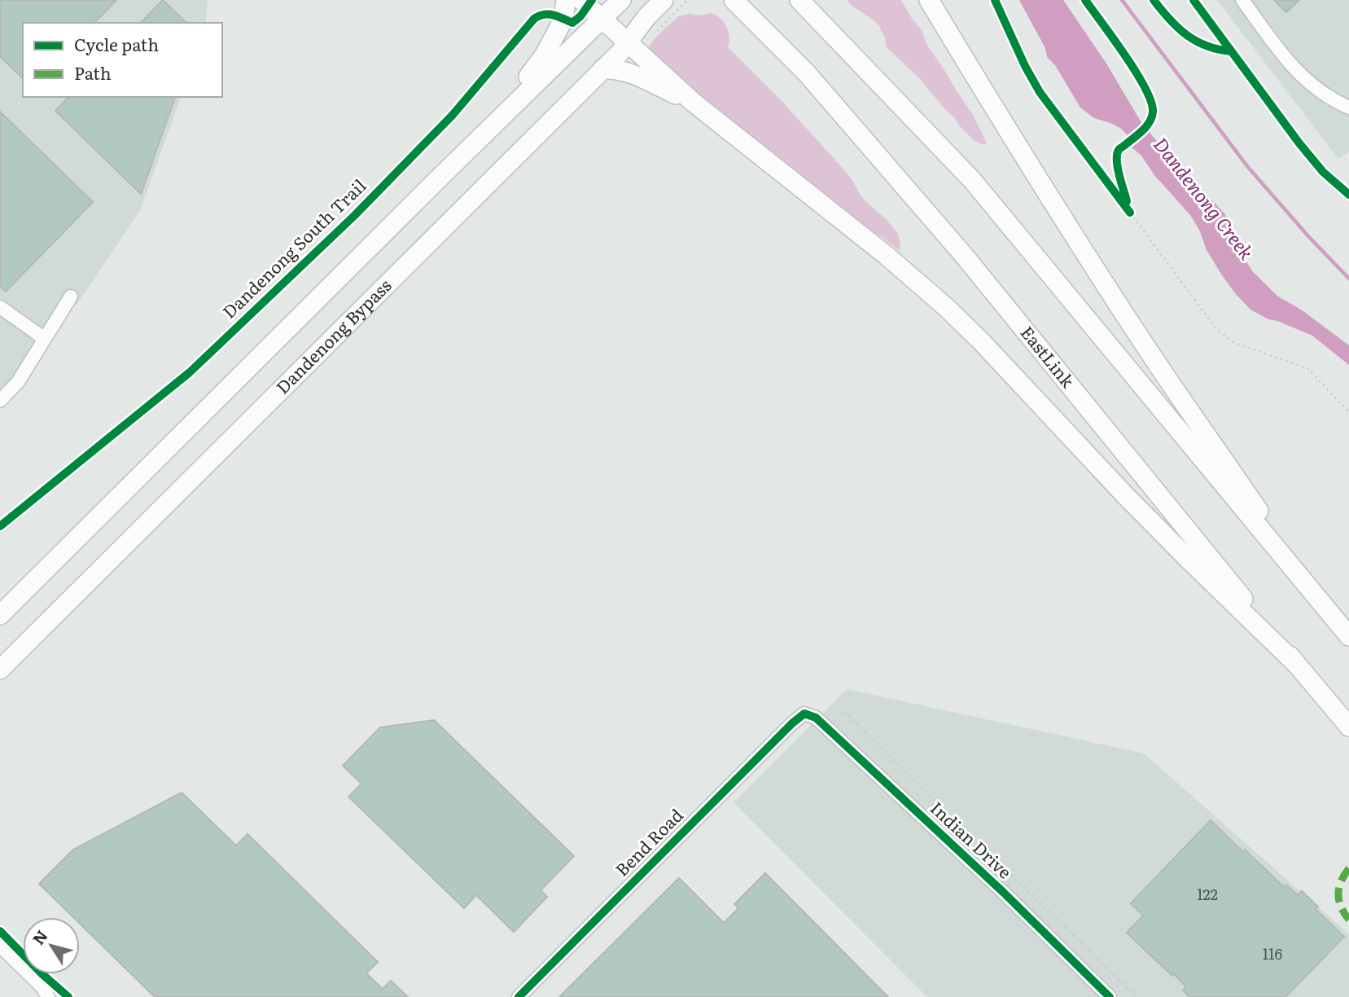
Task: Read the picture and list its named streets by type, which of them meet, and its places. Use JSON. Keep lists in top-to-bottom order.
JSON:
{
  "streets": {
    "highway": ["Dandenong Bypass", "EastLink"],
    "street": ["Indian Drive", "Bend Road"],
    "cycle path": ["Dandenong South Trail"]
  },
  "crossings": [
    ["Indian Drive", "Bend Road"]
  ],
  "water": ["Dandenong Creek"],
  "house_numbers": ["122", "116"],
  "legend": ["Cycle path", "Path"],
  "north": "top left"
}
